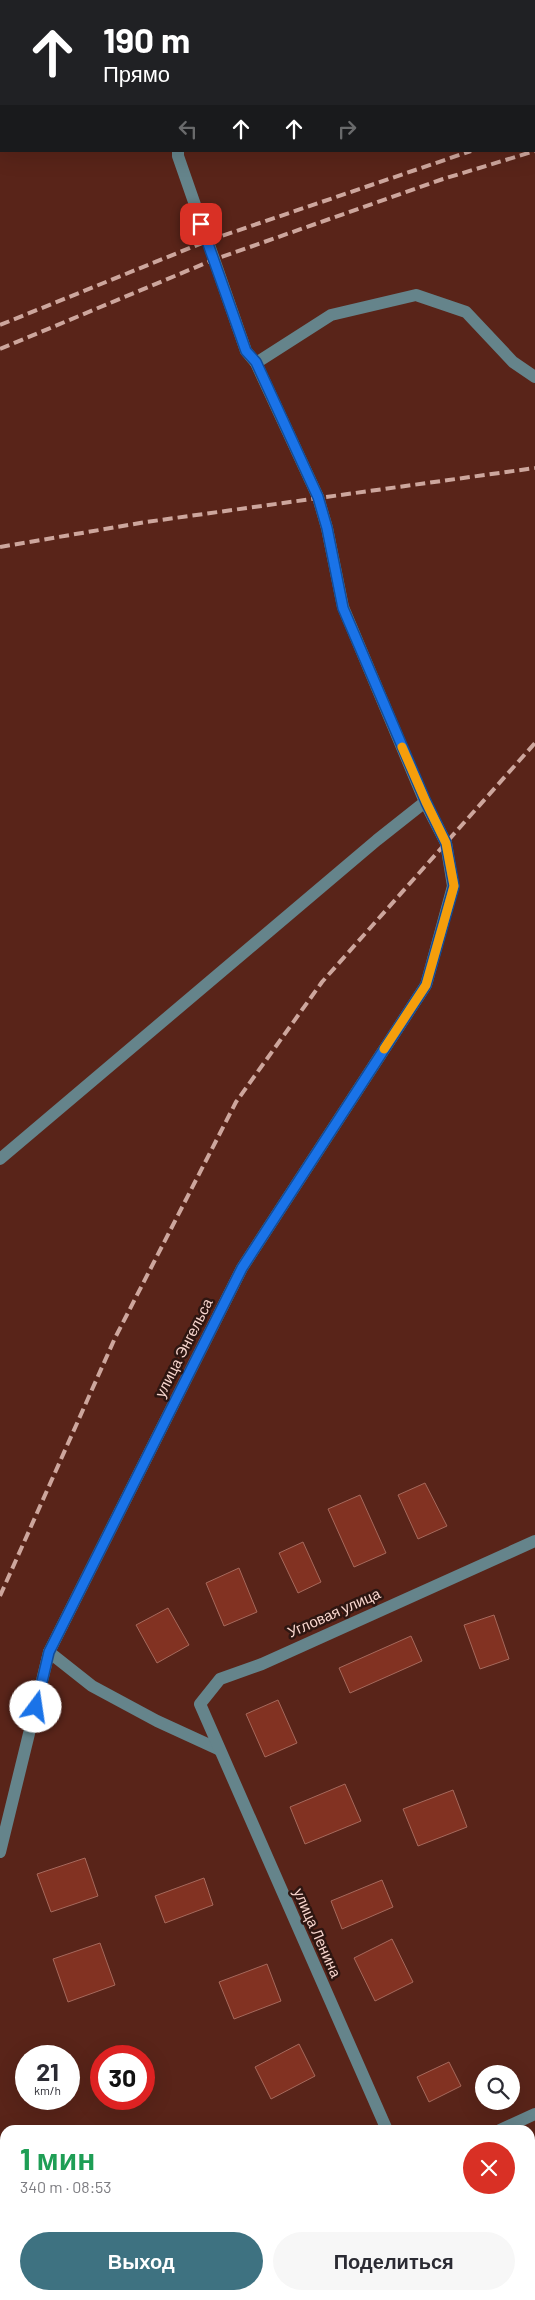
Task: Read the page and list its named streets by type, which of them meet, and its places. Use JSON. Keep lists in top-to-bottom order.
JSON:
{
  "streets": {
    "street": ["улица Энгельса", "Угловая улица", "улица Ленина"]
  },
  "crossings": [
    ["Угловая улица", "улица Ленина"]
  ],
  "page": {
    "turn": ["190 m", "Прямо"],
    "speed": "21 km/h",
    "limit": "30",
    "heading": ["1 мин", "340 m · 08:53"],
    "buttons": ["Выход", "Поделиться"]
  }
}
